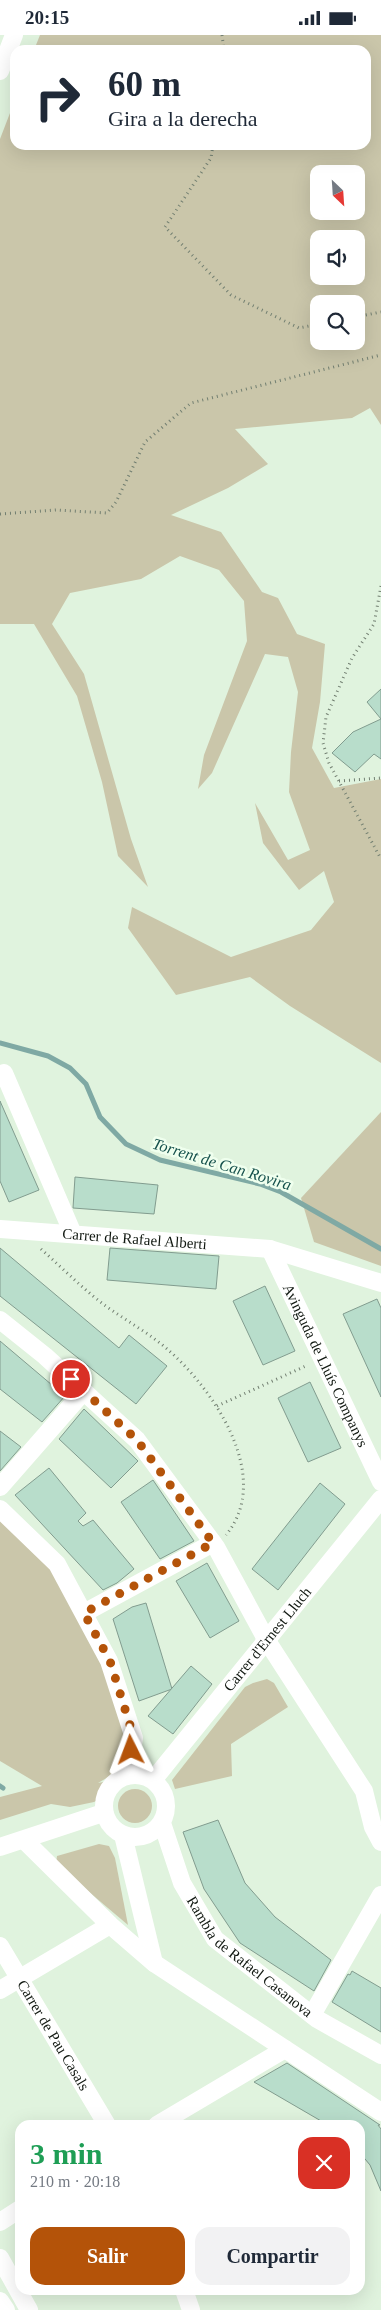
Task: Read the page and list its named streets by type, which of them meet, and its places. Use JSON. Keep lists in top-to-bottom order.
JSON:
{
  "streets": {
    "street": [
      "Carrer de Rafael Alberti",
      "Avinguda de Lluís Companys",
      "Carrer d'Ernest Lluch",
      "Rambla de Rafael Casanova",
      "Carrer de Pau Casals"
    ]
  },
  "crossings": [
    ["Carrer de Rafael Alberti", "Avinguda de Lluís Companys"],
    ["Carrer d'Ernest Lluch", "Rambla de Rafael Casanova"]
  ],
  "water": ["Torrent de Can Rovira"],
  "north": "bottom right",
  "page": {
    "status": "20:15",
    "turn": ["60 m", "Gira a la derecha"],
    "heading": ["3 min", "210 m · 20:18"],
    "buttons": ["Salir", "Compartir"]
  }
}
